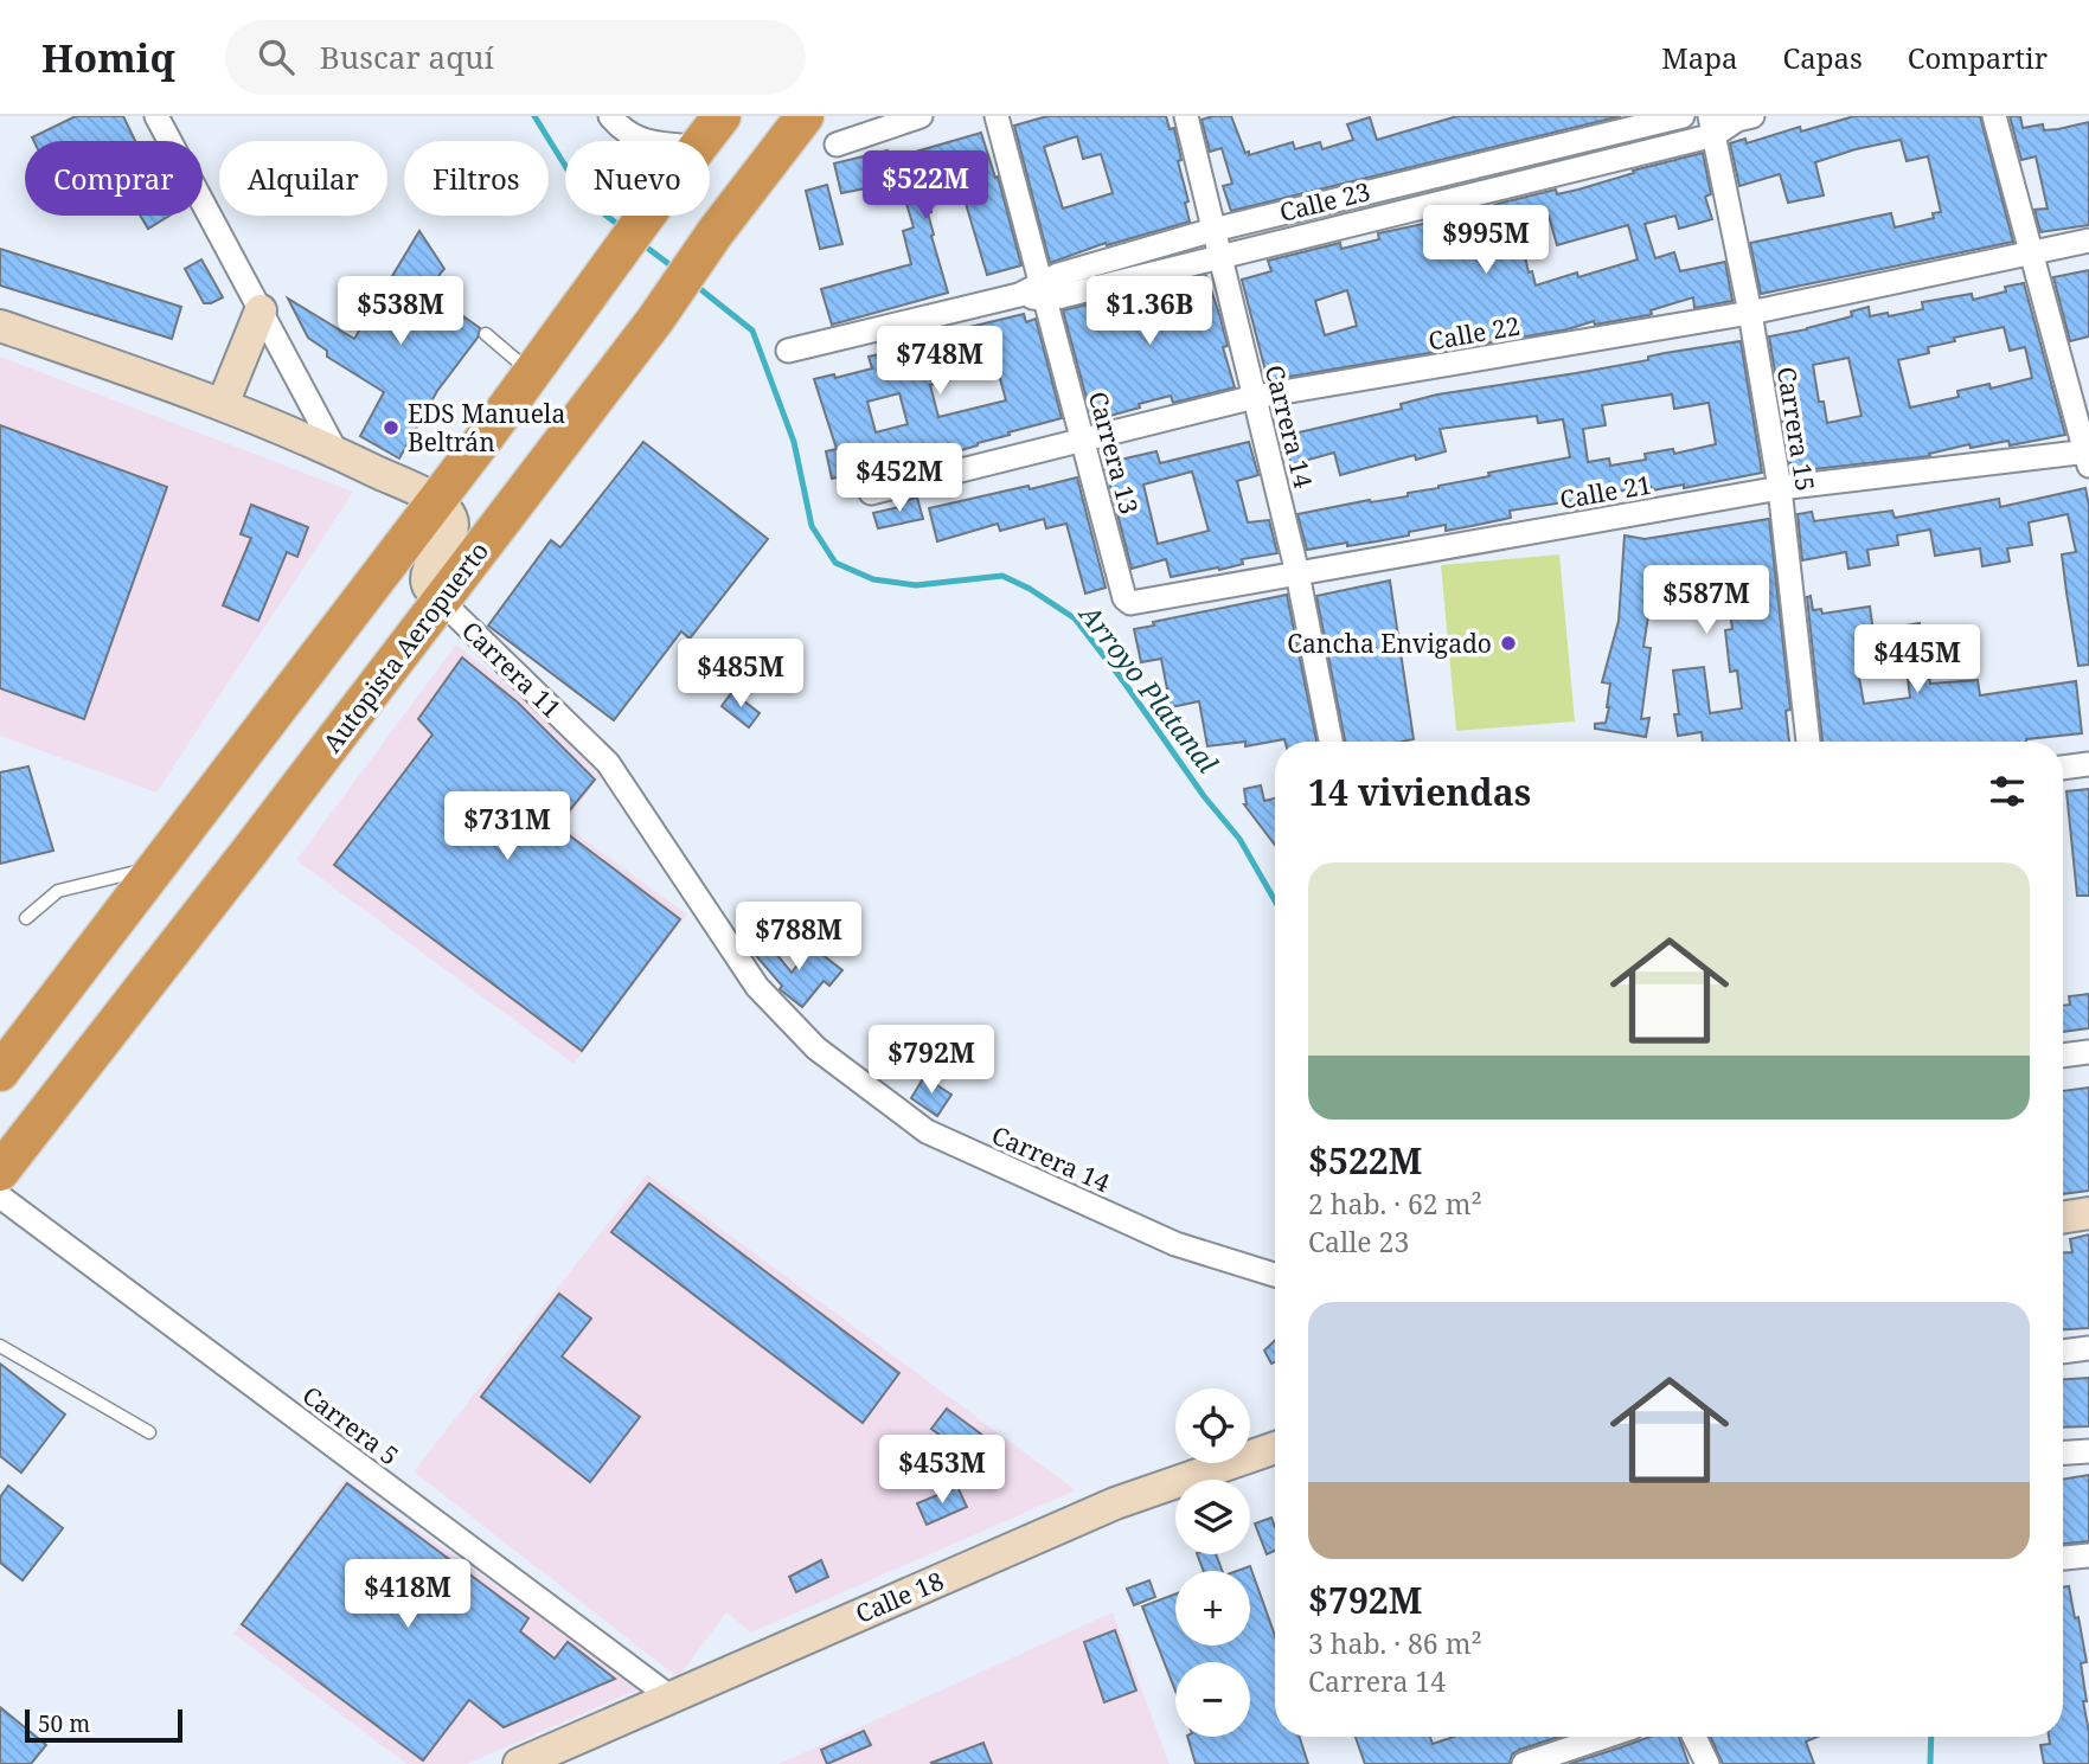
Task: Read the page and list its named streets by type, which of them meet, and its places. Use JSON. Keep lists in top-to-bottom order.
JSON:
{
  "streets": {
    "highway": ["Autopista Aeropuerto"],
    "main road": ["Calle 18"],
    "street": [
      "Calle 23",
      "Calle 22",
      "Carrera 14",
      "Carrera 15",
      "Carrera 13",
      "Calle 21",
      "Carrera 11",
      "Carrera 5"
    ]
  },
  "crossings": [
    ["Calle 23", "Carrera 14"],
    ["Calle 23", "Carrera 15"],
    ["Calle 23", "Carrera 13"],
    ["Calle 22", "Carrera 14"],
    ["Calle 22", "Carrera 15"],
    ["Calle 22", "Carrera 13"],
    ["Carrera 14", "Calle 21"],
    ["Carrera 14", "Carrera 11"],
    ["Carrera 15", "Calle 21"],
    ["Carrera 13", "Calle 21"],
    ["Autopista Aeropuerto", "Carrera 11"],
    ["Carrera 5", "Calle 18"]
  ],
  "water": ["Arroyo Platanal"],
  "places": ["EDS Manuela Beltrán", "Cancha Envigado"],
  "scale_bar": "50 m",
  "page": {
    "header": "Homiq",
    "search": "Buscar aquí",
    "nav": ["Mapa", "Capas", "Compartir"],
    "chip": [
      "Comprar",
      "Alquilar",
      "Filtros",
      "Nuevo"
    ],
    "price": [
      "$522M",
      "$995M",
      "$538M",
      "$1.36B",
      "$748M",
      "$452M",
      "$587M",
      "$445M",
      "$485M",
      "$731M",
      "$788M",
      "$792M",
      "$453M",
      "$418M"
    ],
    "heading": "14 viviendas",
    "list": [
      {
        "name": "$522M",
        "note": "2 hab. · 62 m² · Calle 23"
      },
      {
        "name": "$792M",
        "note": "3 hab. · 86 m² · Carrera 14"
      }
    ],
    "map_buttons": ["+", "−"],
    "scale": "50 m"
  }
}
